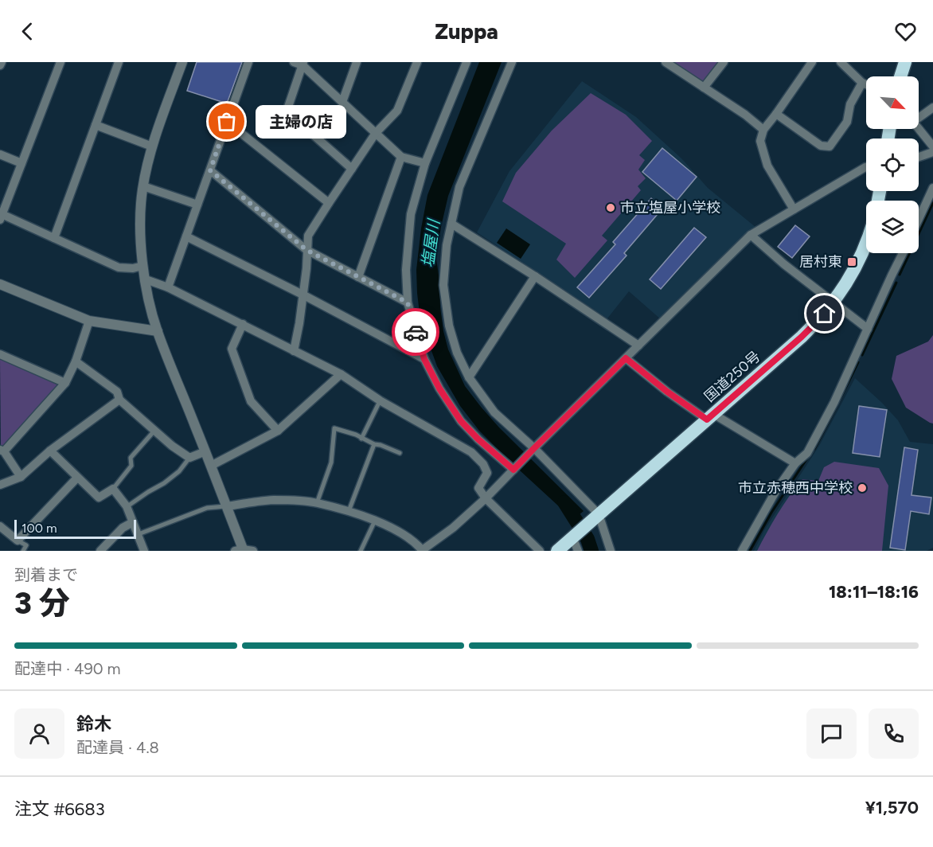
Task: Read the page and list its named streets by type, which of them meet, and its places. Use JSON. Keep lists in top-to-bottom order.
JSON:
{
  "streets": {
    "highway": ["国道250号"]
  },
  "water": ["塩屋川"],
  "places": {
    "other": ["主婦の店", "市立塩屋小学校", "市立赤穂西中学校"],
    "transit": ["居村東"]
  },
  "scale_bar": "100 m",
  "north": "bottom right",
  "page": {
    "header": "Zuppa",
    "bubble": "主婦の店",
    "scale": "100 m",
    "heading": ["3 分", "到着まで", "18:11–18:16"],
    "panel": [
      "鈴木",
      "配達員 · 4.8",
      "注文 #6683",
      "¥1,570"
    ],
    "bar": "配達中 · 490 m"
  }
}
